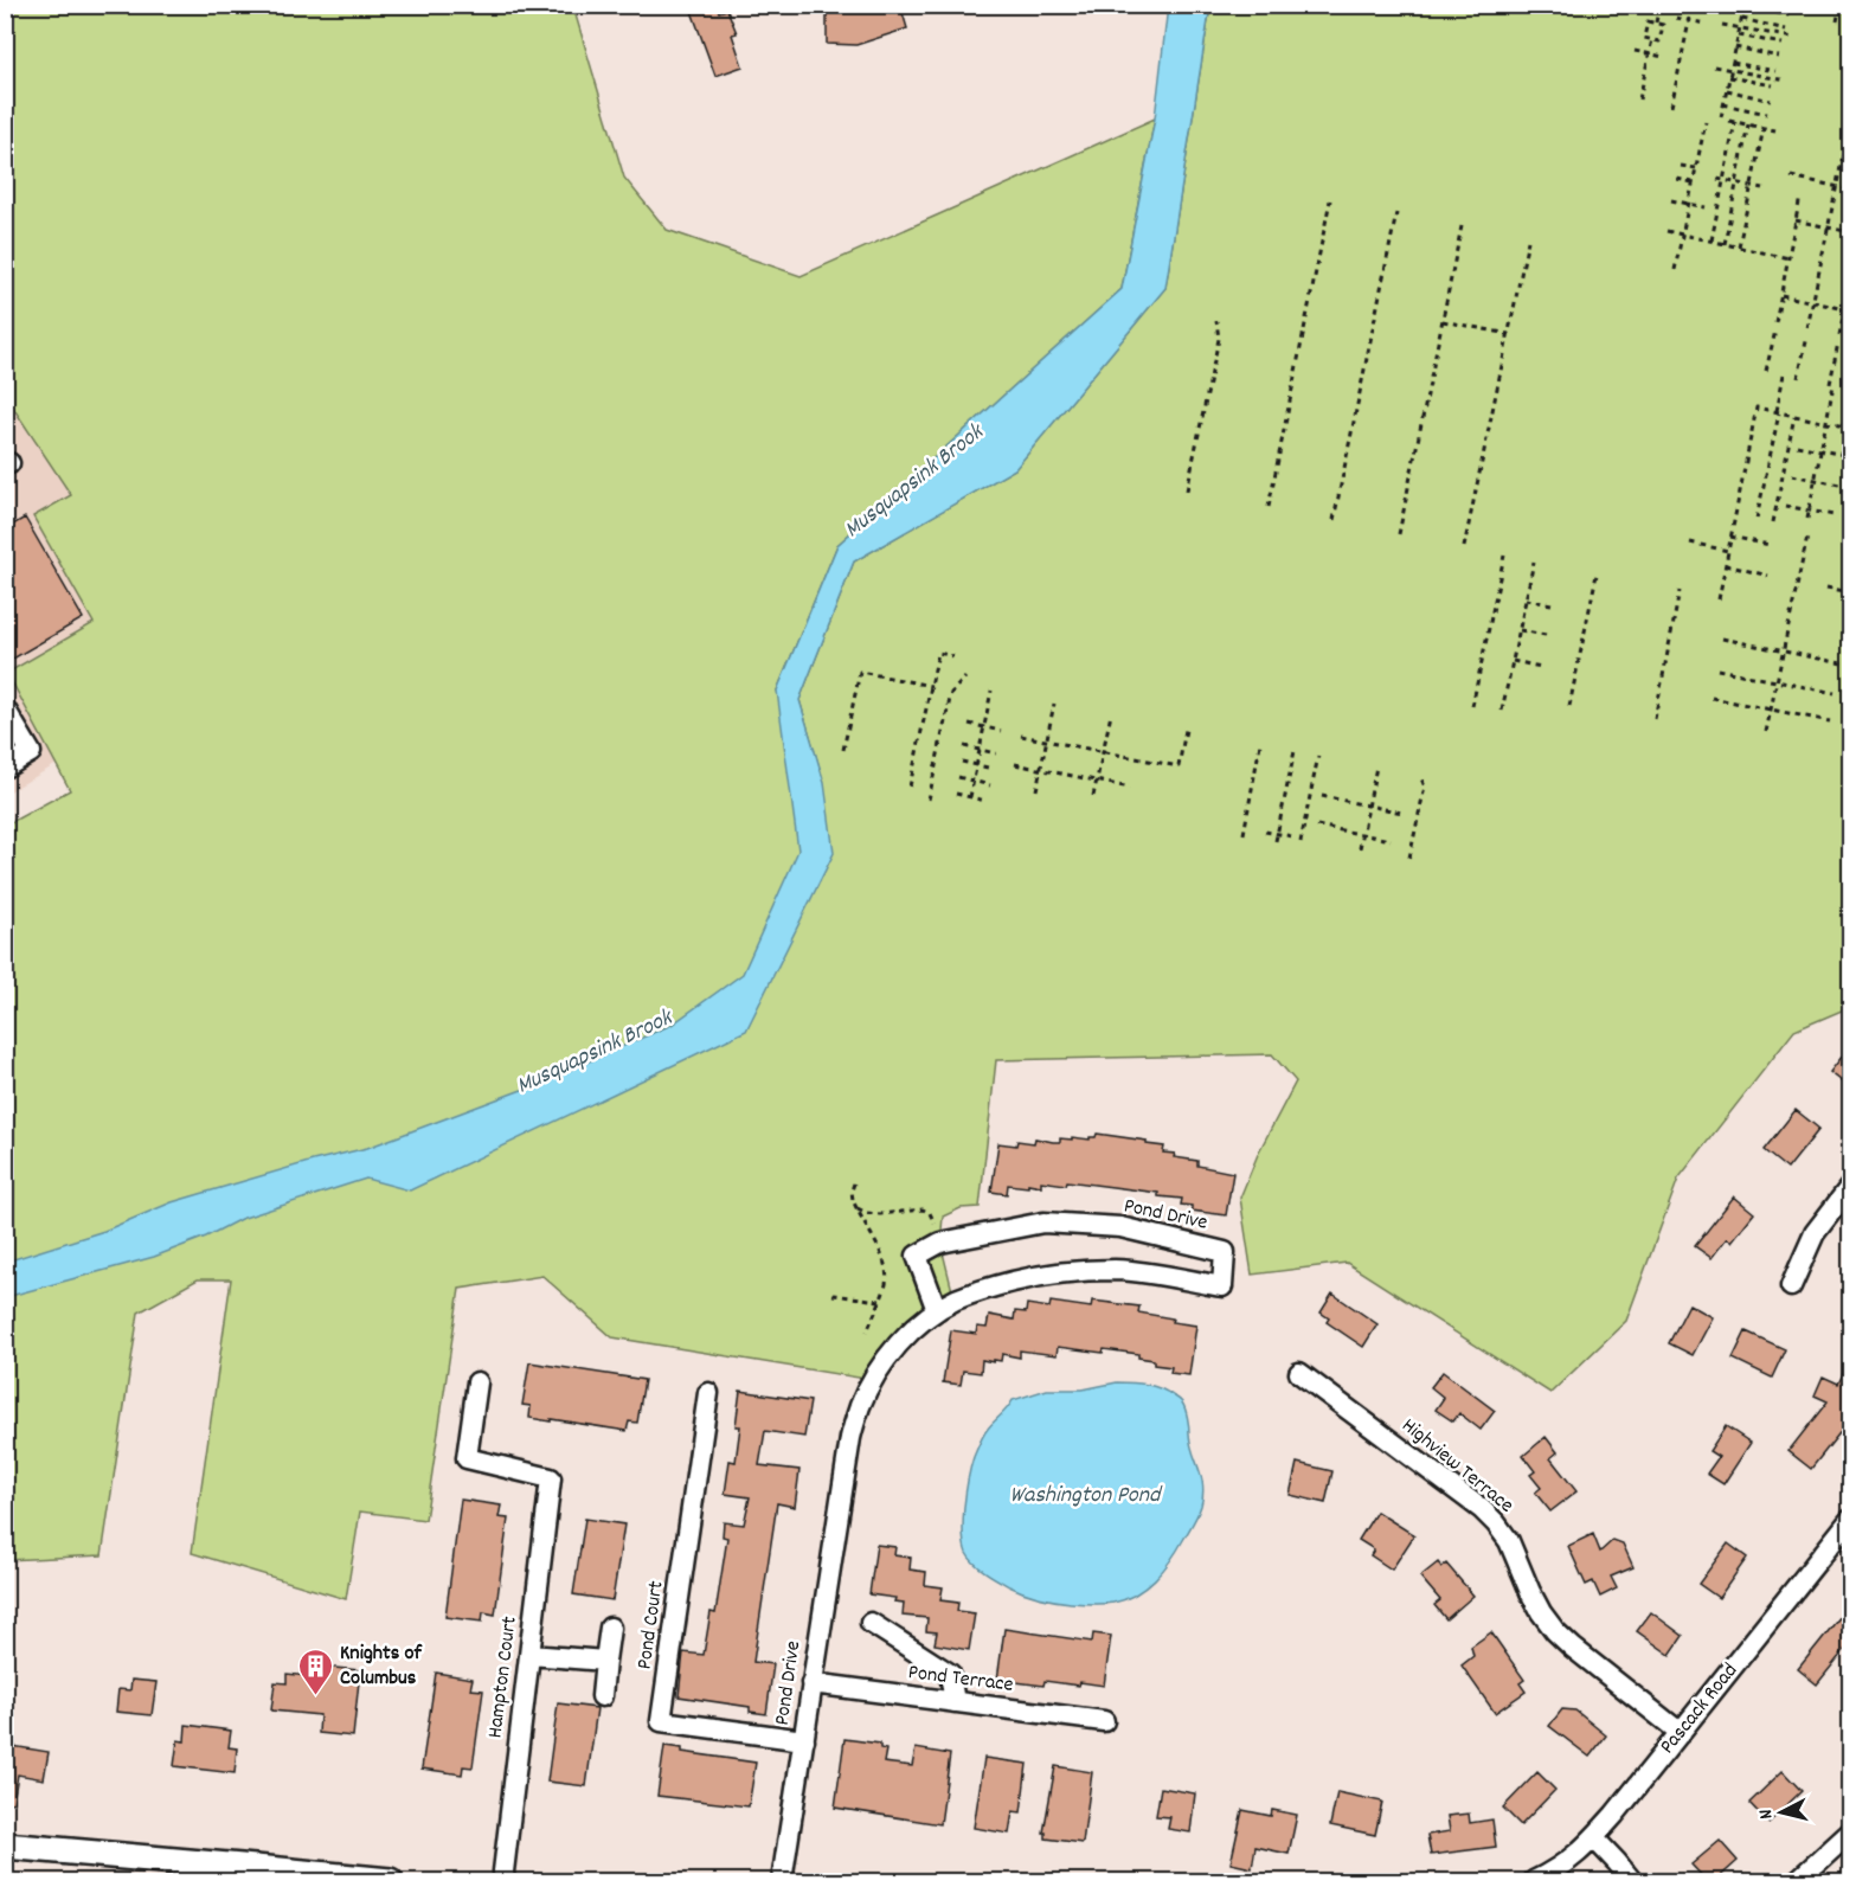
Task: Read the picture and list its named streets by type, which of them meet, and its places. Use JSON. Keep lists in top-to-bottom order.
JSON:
{
  "streets": {
    "street": [
      "Pond Drive",
      "Highview Terrace",
      "Pond Court",
      "Hampton Court",
      "Pond Terrace",
      "Pascack Road"
    ]
  },
  "crossings": [
    ["Pond Drive", "Pond Court"],
    ["Pond Drive", "Pond Terrace"],
    ["Highview Terrace", "Pascack Road"]
  ],
  "water": ["Musquapsink Brook", "Washington Pond"],
  "places": {
    "building": ["Knights of Columbus"]
  },
  "north": "left"
}
